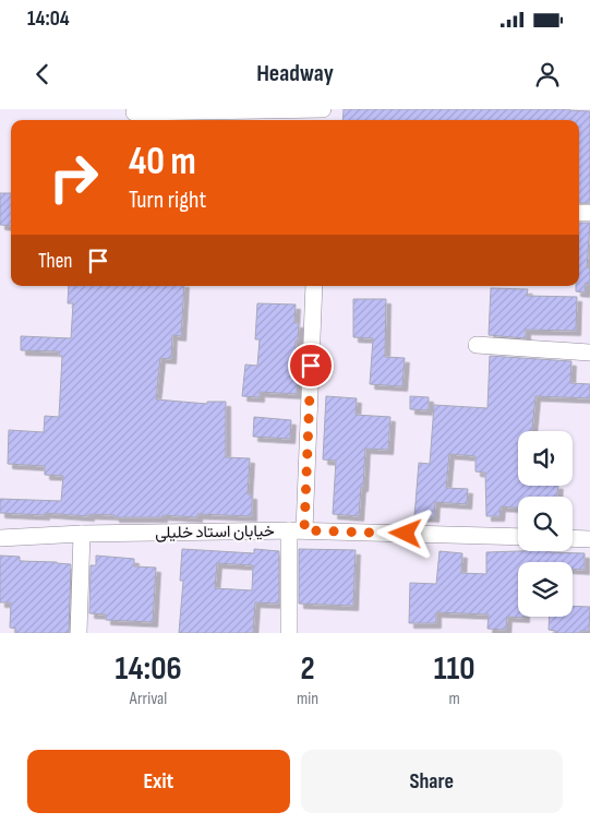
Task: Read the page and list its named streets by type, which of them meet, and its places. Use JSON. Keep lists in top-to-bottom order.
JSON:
{
  "streets": {
    "street": ["خیابان استاد خلیلی"]
  },
  "page": {
    "status": "14:04",
    "header": "Headway",
    "turn": ["40 m", "Turn right"],
    "then": "Then",
    "eta": [
      "14:06",
      "Arrival",
      "2",
      "min",
      "110",
      "m"
    ],
    "buttons": ["Exit", "Share"]
  }
}
